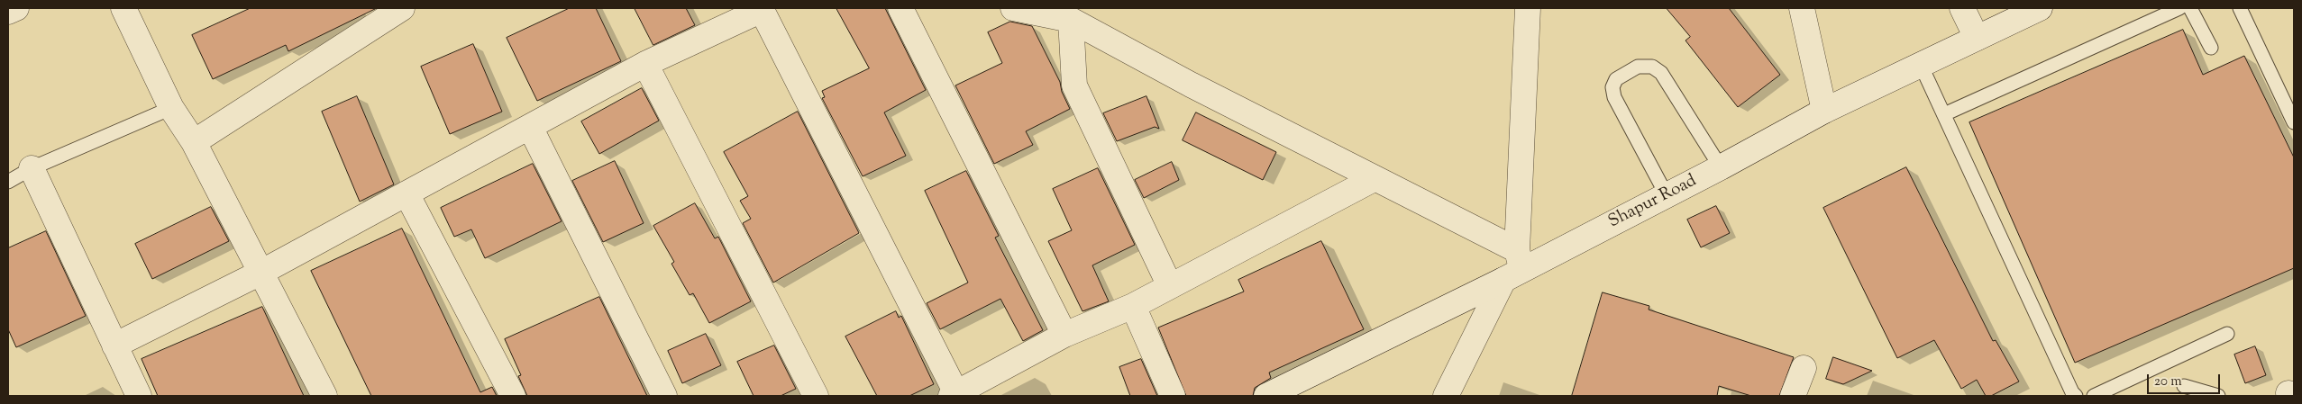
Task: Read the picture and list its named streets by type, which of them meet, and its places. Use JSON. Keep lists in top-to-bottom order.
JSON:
{
  "streets": {
    "street": ["Shapur Road"]
  },
  "scale_bar": "20 m"
}
